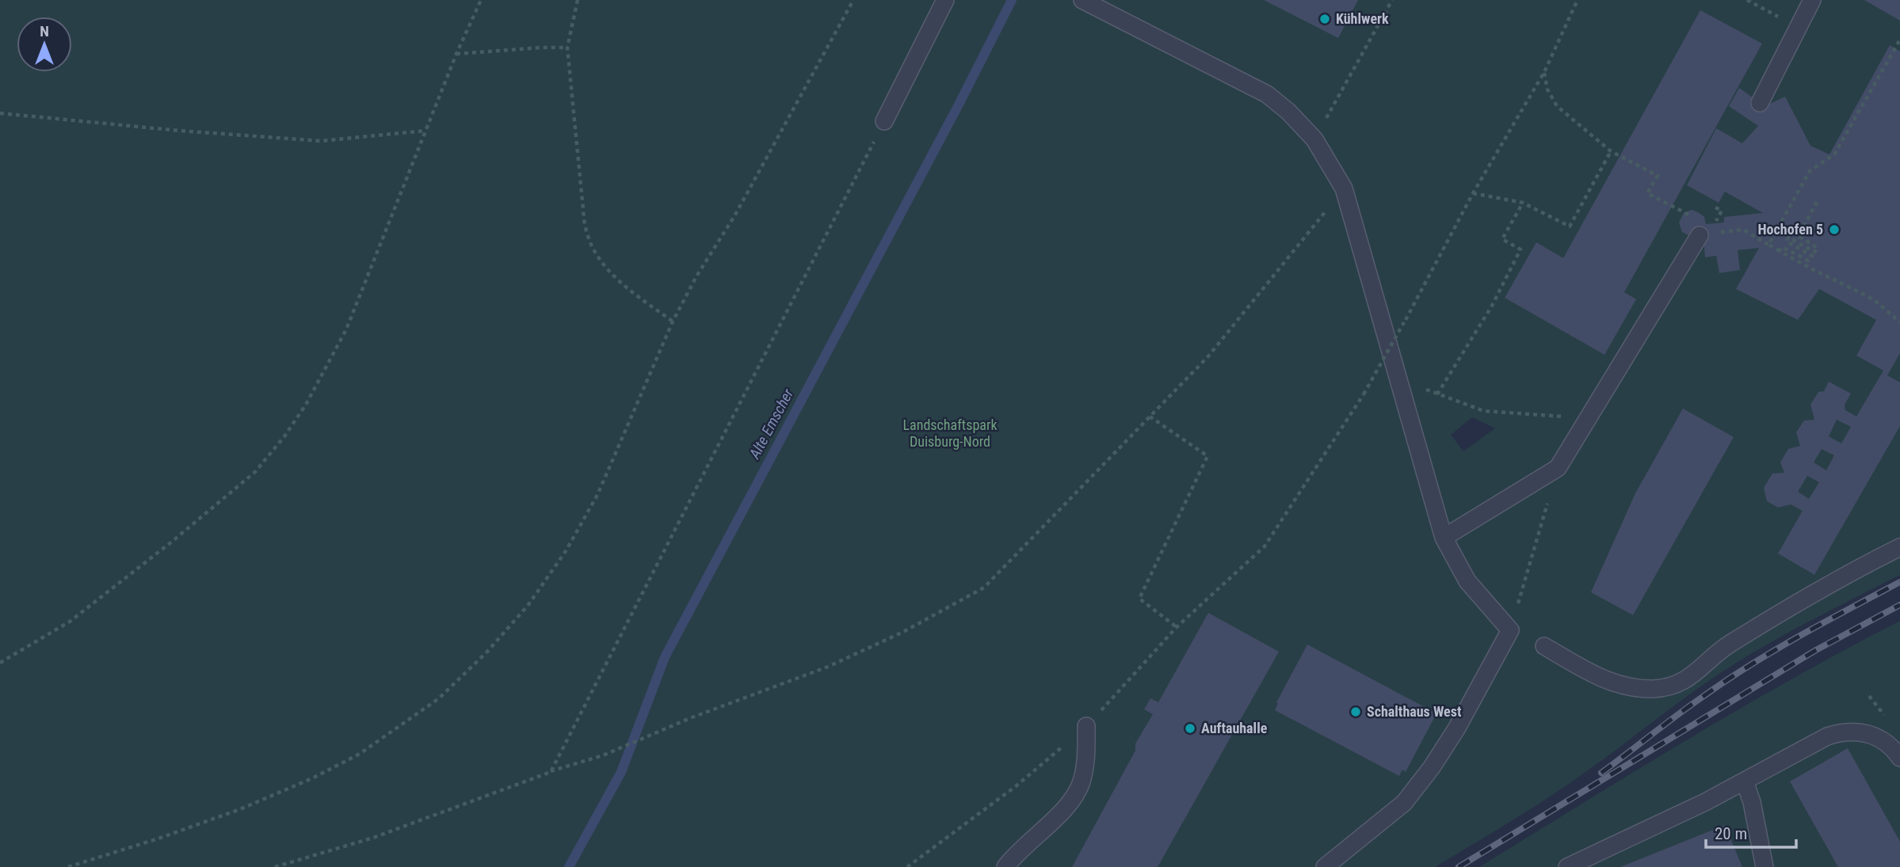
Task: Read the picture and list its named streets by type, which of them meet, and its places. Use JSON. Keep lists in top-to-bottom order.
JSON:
{
  "water": ["Alte Emscher"],
  "parks": ["Landschaftspark Duisburg-Nord"],
  "places": [
    "Kühlwerk",
    "Hochofen 5",
    "Schalthaus West",
    "Auftauhalle"
  ],
  "scale_bar": "20 m",
  "north": "top"
}
